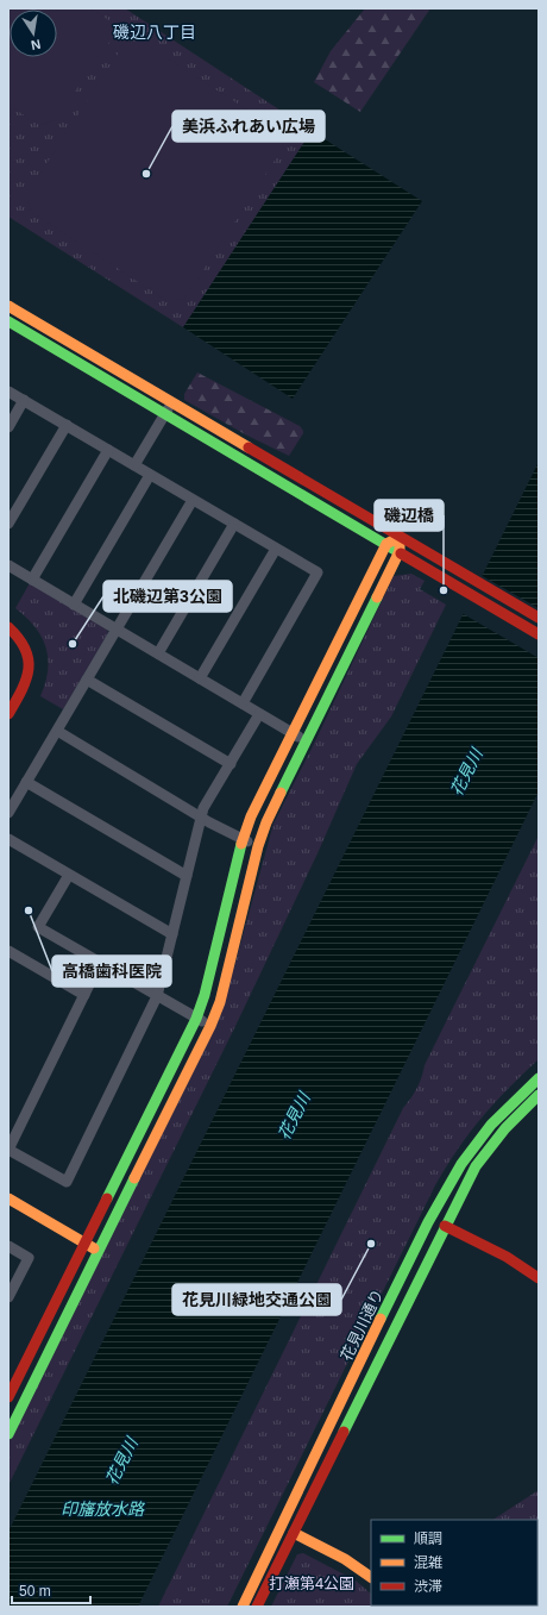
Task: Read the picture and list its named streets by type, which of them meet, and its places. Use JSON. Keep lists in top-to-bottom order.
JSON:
{
  "streets": {
    "street": ["花見川通り"]
  },
  "districts": ["磯辺八丁目"],
  "water": ["花見川", "印旛放水路"],
  "parks": ["打瀬第4公園"],
  "places": [
    "美浜ふれあい広場",
    "磯辺橋",
    "北磯辺第3公園",
    "高橋歯科医院",
    "花見川緑地交通公園"
  ],
  "legend": ["順調", "混雑", "渋滞"],
  "scale_bar": "50 m",
  "north": "bottom"
}
